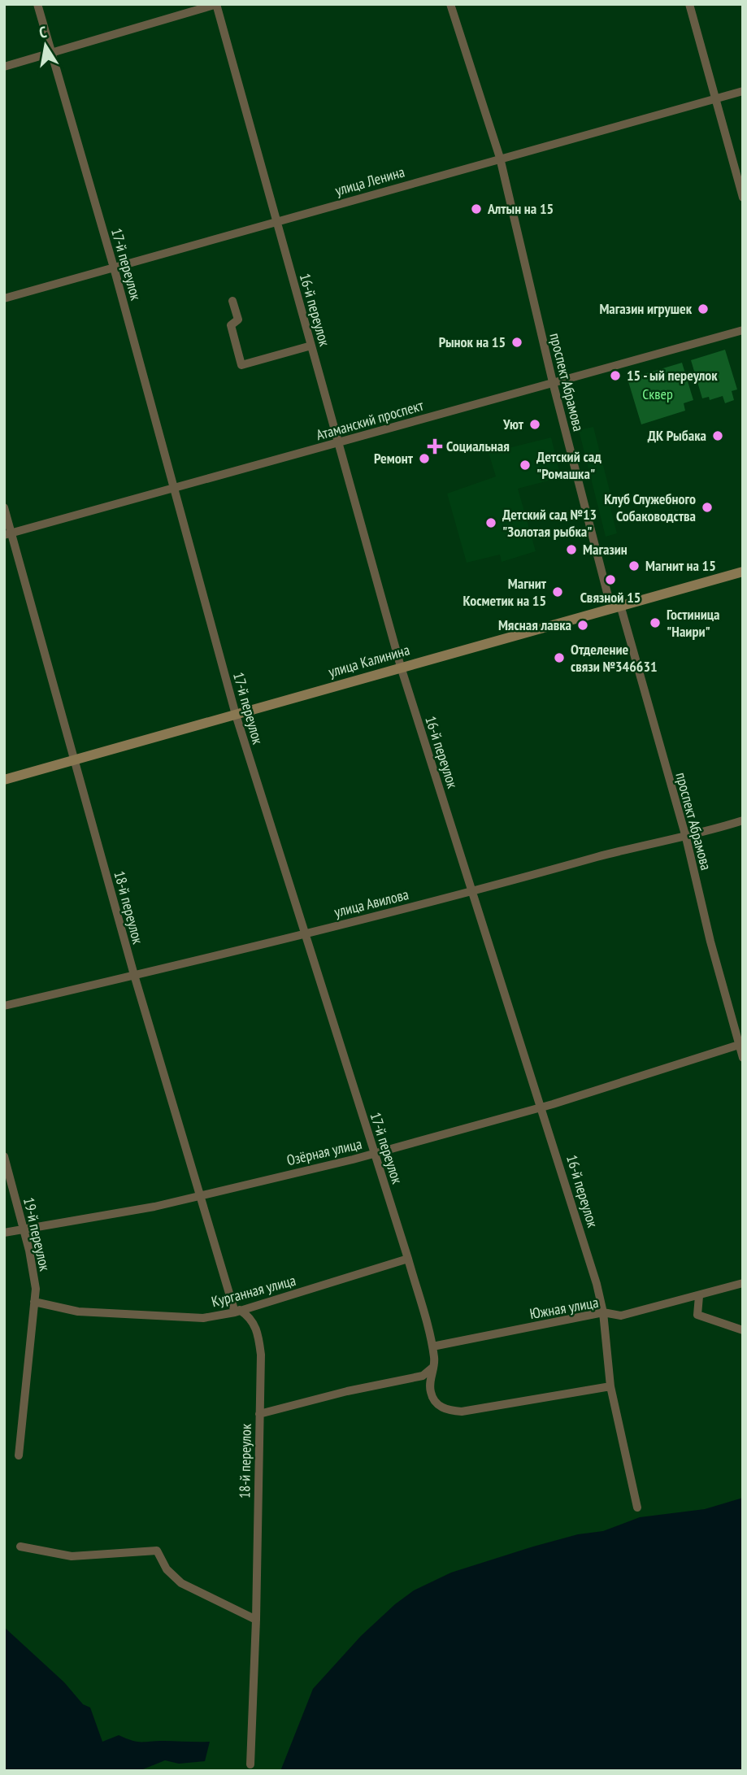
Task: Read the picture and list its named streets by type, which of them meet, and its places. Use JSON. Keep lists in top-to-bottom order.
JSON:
{
  "streets": {
    "main road": ["улица Калинина"],
    "street": [
      "улица Ленина",
      "17-й переулок",
      "16-й переулок",
      "проспект Абрамова",
      "Атаманский проспект",
      "улица Авилова",
      "18-й переулок",
      "Озёрная улица",
      "19-й переулок",
      "Курганная улица",
      "Южная улица"
    ]
  },
  "crossings": [
    ["улица Ленина", "17-й переулок"],
    ["улица Ленина", "16-й переулок"],
    ["улица Ленина", "проспект Абрамова"],
    ["17-й переулок", "16-й переулок"],
    ["17-й переулок", "Атаманский проспект"],
    ["17-й переулок", "улица Калинина"],
    ["17-й переулок", "улица Авилова"],
    ["17-й переулок", "Озёрная улица"],
    ["17-й переулок", "Курганная улица"],
    ["17-й переулок", "Южная улица"],
    ["16-й переулок", "Атаманский проспект"],
    ["16-й переулок", "улица Калинина"],
    ["16-й переулок", "улица Авилова"],
    ["16-й переулок", "Озёрная улица"],
    ["16-й переулок", "Южная улица"],
    ["проспект Абрамова", "Атаманский проспект"],
    ["проспект Абрамова", "улица Калинина"],
    ["проспект Абрамова", "улица Авилова"],
    ["проспект Абрамова", "Озёрная улица"],
    ["Атаманский проспект", "18-й переулок"],
    ["улица Калинина", "18-й переулок"],
    ["улица Авилова", "18-й переулок"],
    ["18-й переулок", "Озёрная улица"],
    ["18-й переулок", "Курганная улица"],
    ["Озёрная улица", "19-й переулок"],
    ["19-й переулок", "Курганная улица"]
  ],
  "parks": ["Сквер"],
  "places": {
    "other": [
      "Алтын на 15",
      "Магазин игрушек",
      "Рынок на 15",
      "15 - ый переулок",
      "Уют",
      "ДК Рыбака",
      "Ремонт",
      "Детский сад \"Ромашка\"",
      "Клуб Служебного Собаководства",
      "Детский сад №13 \"Золотая рыбка\"",
      "Магазин",
      "Магнит на 15",
      "Связной 15",
      "Магнит Косметик на 15",
      "Гостиница \"Наири\"",
      "Мясная лавка",
      "Отделение связи №346631"
    ],
    "health": ["Социальная"]
  },
  "north": "top"
}
